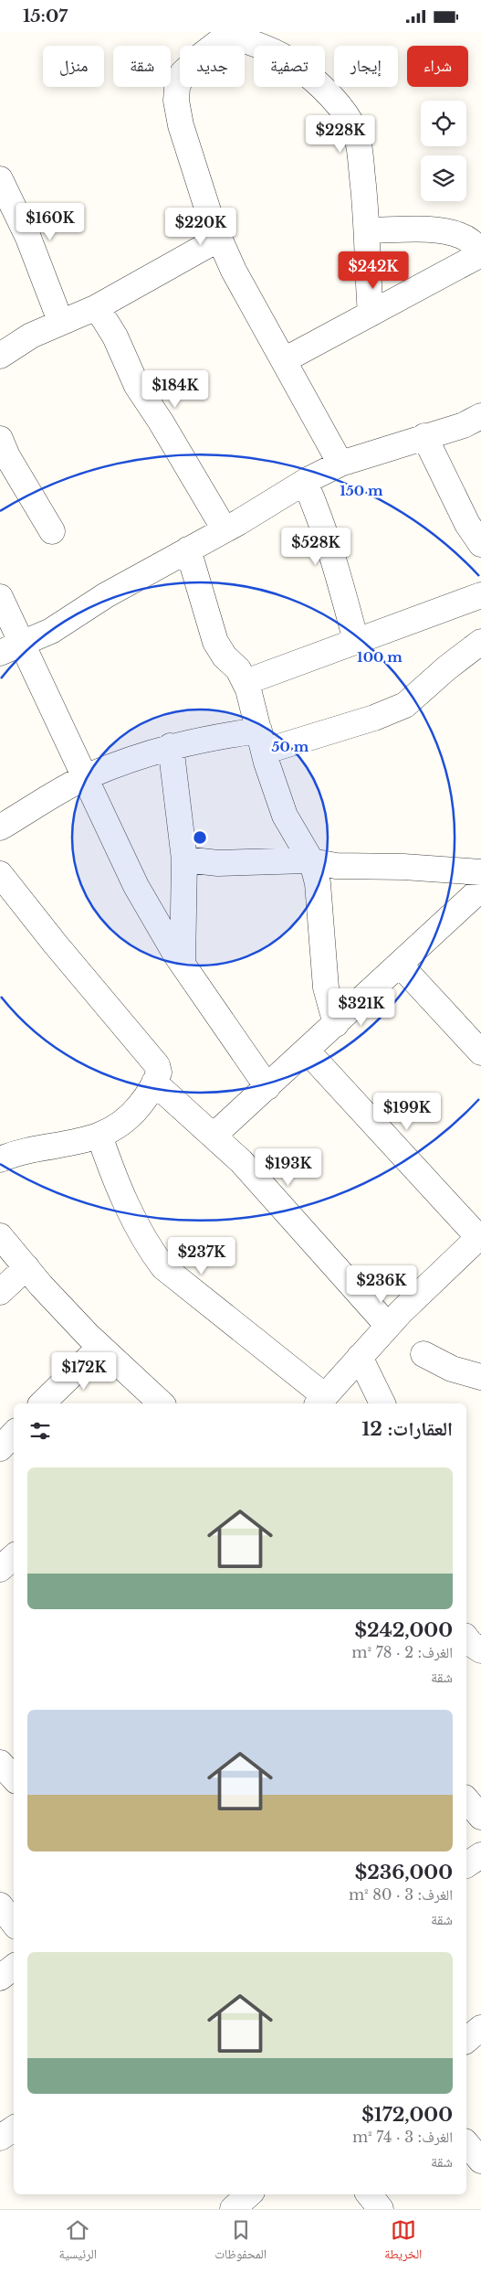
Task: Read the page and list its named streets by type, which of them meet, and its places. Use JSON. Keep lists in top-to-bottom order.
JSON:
{
  "page": {
    "status": "15:07",
    "chip": [
      "شراء",
      "إيجار",
      "تصفية",
      "جديد",
      "شقة",
      "منزل"
    ],
    "price": [
      "$228K",
      "$160K",
      "$220K",
      "$242K",
      "$184K",
      "$528K",
      "$321K",
      "$199K",
      "$193K",
      "$237K",
      "$236K",
      "$172K"
    ],
    "heading": "العقارات: 12",
    "list": [
      {
        "name": "$242,000",
        "note": "الغرف: 2 · 78 m² · شقة"
      },
      {
        "name": "$236,000",
        "note": "الغرف: 3 · 80 m² · شقة"
      },
      {
        "name": "$172,000",
        "note": "الغرف: 3 · 74 m² · شقة"
      }
    ],
    "tabs": ["الخريطة", "المحفوظات", "الرئيسية"]
  },
  "rings": ["150 m", "100 m", "50 m"]
}
